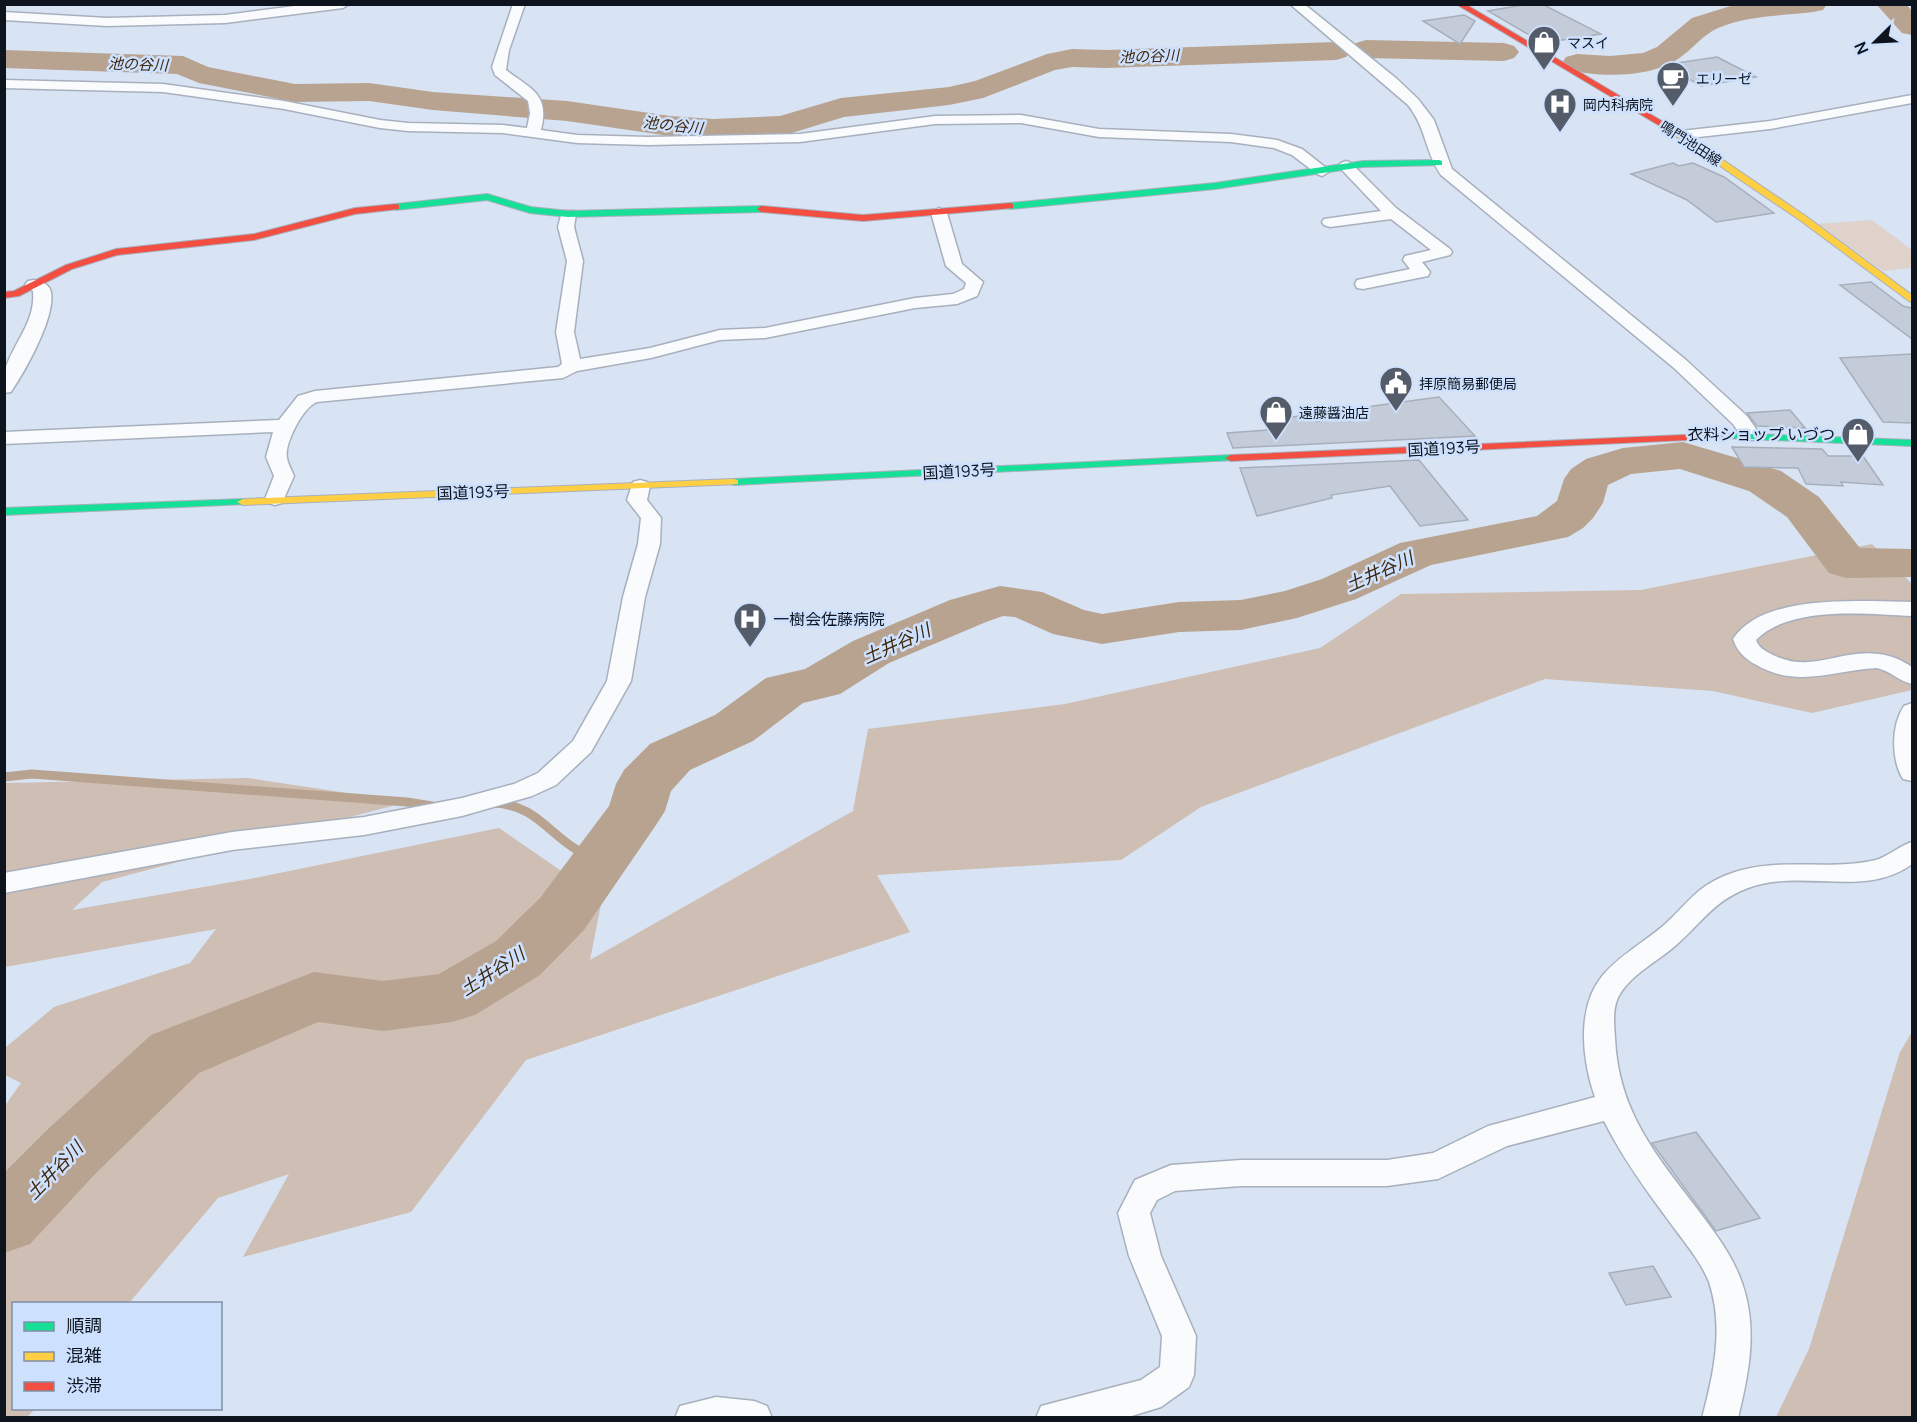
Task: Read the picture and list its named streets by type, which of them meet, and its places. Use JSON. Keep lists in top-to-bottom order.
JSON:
{
  "streets": {
    "main road": ["鳴門池田線", "国道193号"]
  },
  "water": ["池の谷川", "土井谷川"],
  "places": {
    "shop": ["マスイ", "遠藤醤油店", "衣料ショップ いづつ"],
    "cafe": ["エリーゼ"],
    "hospital": ["岡内科病院", "一樹会佐藤病院"],
    "public building": ["拝原簡易郵便局"]
  },
  "legend": ["順調", "混雑", "渋滞"],
  "north": "bottom left"
}
